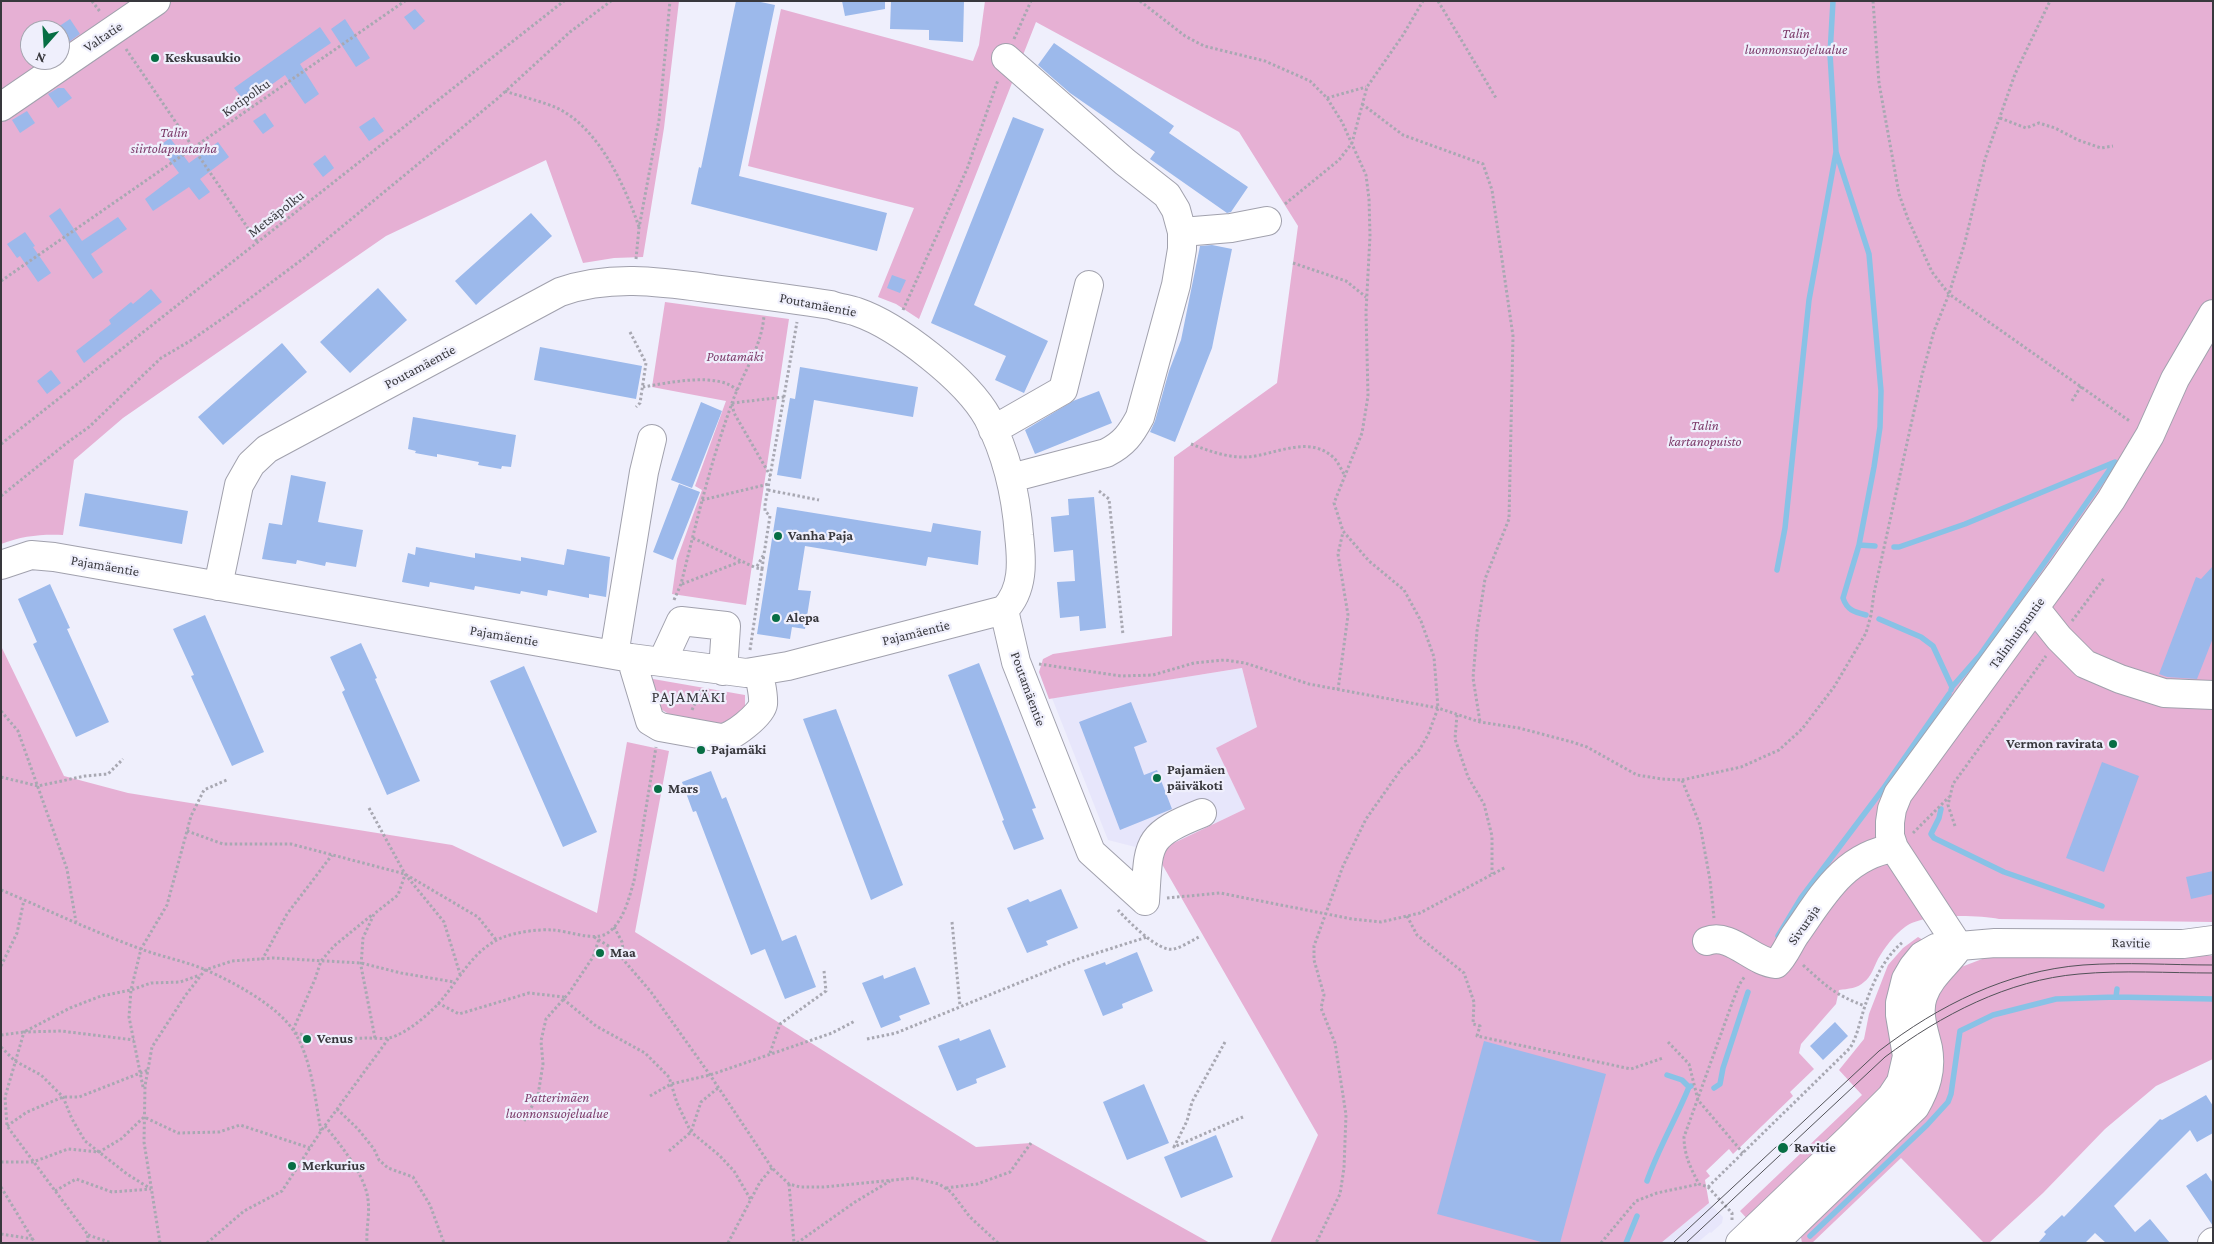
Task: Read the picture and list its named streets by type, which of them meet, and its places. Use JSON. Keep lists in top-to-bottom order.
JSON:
{
  "streets": {
    "street": [
      "Valtatie",
      "Poutamäentie",
      "Pajamäentie",
      "Talinhuipuntie",
      "Sivuraja",
      "Ravitie"
    ],
    "path": ["Kotipolku", "Metsäpolku"]
  },
  "crossings": [
    ["Poutamäentie", "Pajamäentie"],
    ["Talinhuipuntie", "Sivuraja"],
    ["Talinhuipuntie", "Ravitie"]
  ],
  "districts": ["PAJAMÄKI"],
  "parks": [
    "Talin luonnonsuojelualue",
    "Talin siirtolapuutarha",
    "Poutamäki",
    "Talin kartanopuisto",
    "Patterimäen luonnonsuojelualue"
  ],
  "places": [
    "Keskusaukio",
    "Vanha Paja",
    "Alepa",
    "Vermon ravirata",
    "Pajamäki",
    "Pajamäen päiväkoti",
    "Mars",
    "Maa",
    "Venus",
    "Ravitie",
    "Merkurius"
  ],
  "north": "bottom"
}
